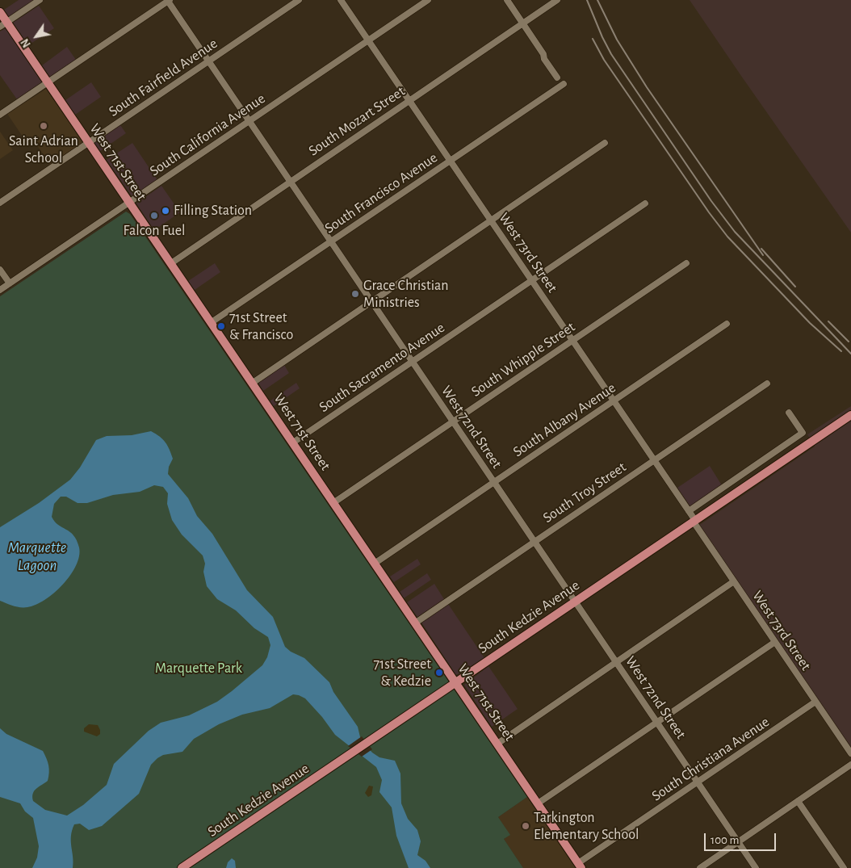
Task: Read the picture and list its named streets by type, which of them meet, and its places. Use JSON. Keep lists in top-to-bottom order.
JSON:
{
  "streets": {
    "main road": ["West 71st Street", "South Kedzie Avenue"],
    "street": [
      "South Fairfield Avenue",
      "South Mozart Street",
      "South California Avenue",
      "South Francisco Avenue",
      "West 73rd Street",
      "South Whipple Street",
      "South Sacramento Avenue",
      "South Albany Avenue",
      "West 72nd Street",
      "South Troy Street",
      "South Christiana Avenue"
    ]
  },
  "crossings": [
    ["South Fairfield Avenue", "West 71st Street"],
    ["South Fairfield Avenue", "West 72nd Street"],
    ["South Mozart Street", "West 71st Street"],
    ["South Mozart Street", "West 73rd Street"],
    ["South Mozart Street", "West 72nd Street"],
    ["South California Avenue", "West 71st Street"],
    ["South California Avenue", "West 73rd Street"],
    ["South California Avenue", "West 72nd Street"],
    ["West 71st Street", "South Francisco Avenue"],
    ["West 71st Street", "South Whipple Street"],
    ["West 71st Street", "South Sacramento Avenue"],
    ["West 71st Street", "South Albany Avenue"],
    ["West 71st Street", "South Troy Street"],
    ["West 71st Street", "South Kedzie Avenue"],
    ["West 71st Street", "South Christiana Avenue"],
    ["South Francisco Avenue", "West 73rd Street"],
    ["South Francisco Avenue", "West 72nd Street"],
    ["West 73rd Street", "South Whipple Street"],
    ["West 73rd Street", "South Sacramento Avenue"],
    ["West 73rd Street", "South Albany Avenue"],
    ["West 73rd Street", "South Troy Street"],
    ["West 73rd Street", "South Kedzie Avenue"],
    ["West 73rd Street", "South Christiana Avenue"],
    ["South Whipple Street", "West 72nd Street"],
    ["South Sacramento Avenue", "West 72nd Street"],
    ["South Albany Avenue", "West 72nd Street"],
    ["West 72nd Street", "South Troy Street"],
    ["West 72nd Street", "South Kedzie Avenue"],
    ["West 72nd Street", "South Christiana Avenue"]
  ],
  "water": ["Marquette Lagoon"],
  "parks": ["Marquette Park"],
  "places": [
    "Saint Adrian School",
    "Filling Station",
    "Falcon Fuel",
    "Grace Christian Ministries",
    "71st Street & Francisco",
    "71st Street & Kedzie",
    "Tarkington Elementary School"
  ],
  "scale_bar": "100 m",
  "north": "bottom left"
}
